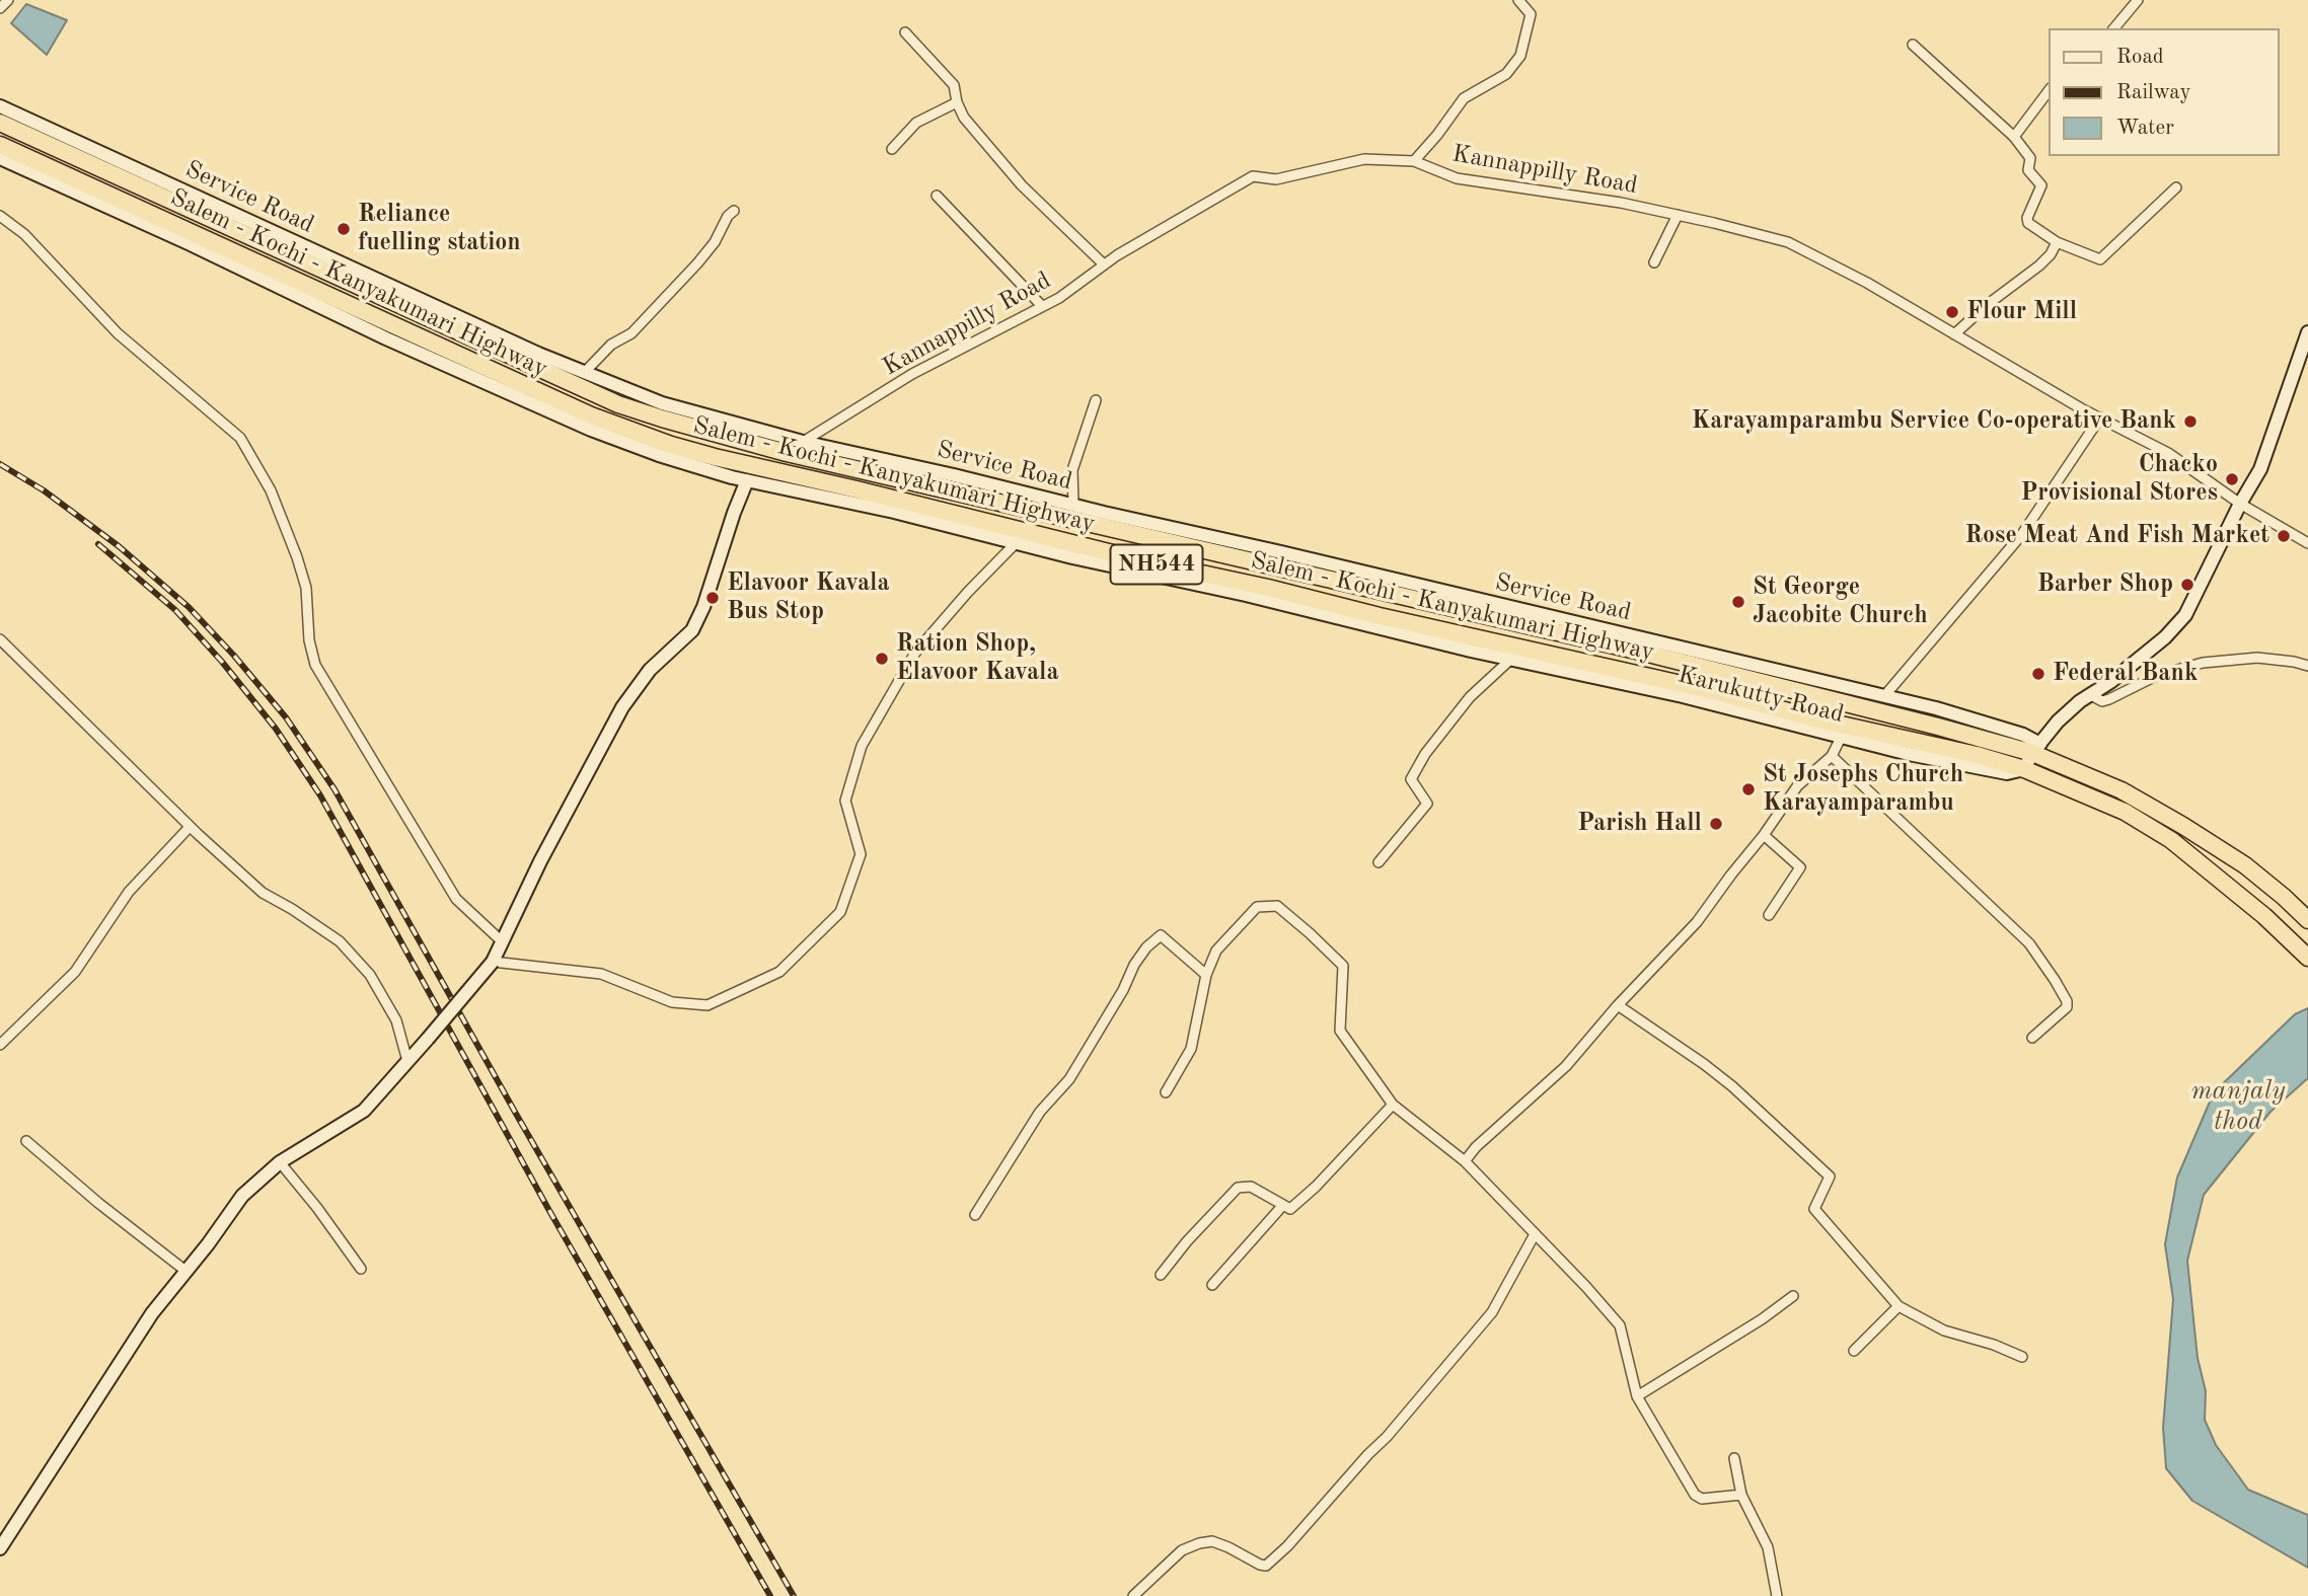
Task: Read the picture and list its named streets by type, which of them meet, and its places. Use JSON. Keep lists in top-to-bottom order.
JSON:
{
  "streets": {
    "highway": ["Salem - Kochi - Kanyakumari Highway", "NH544"],
    "street": ["Kannappilly Road", "Service Road", "Karukutty Road"]
  },
  "crossings": [
    ["Kannappilly Road", "Service Road"],
    ["Service Road", "Salem - Kochi - Kanyakumari Highway"],
    ["Salem - Kochi - Kanyakumari Highway", "Karukutty Road"]
  ],
  "water": ["manjaly thod"],
  "places": [
    "Reliance fuelling station",
    "Flour Mill",
    "Karayamparambu Service Co-operative Bank",
    "Chacko Provisional Stores",
    "Rose Meat And Fish Market",
    "Barber Shop",
    "Elavoor Kavala Bus Stop",
    "St George Jacobite Church",
    "Ration Shop, Elavoor Kavala",
    "Federal Bank",
    "St Josephs Church Karayamparambu",
    "Parish Hall"
  ],
  "legend": ["Road", "Railway", "Water"]
}
